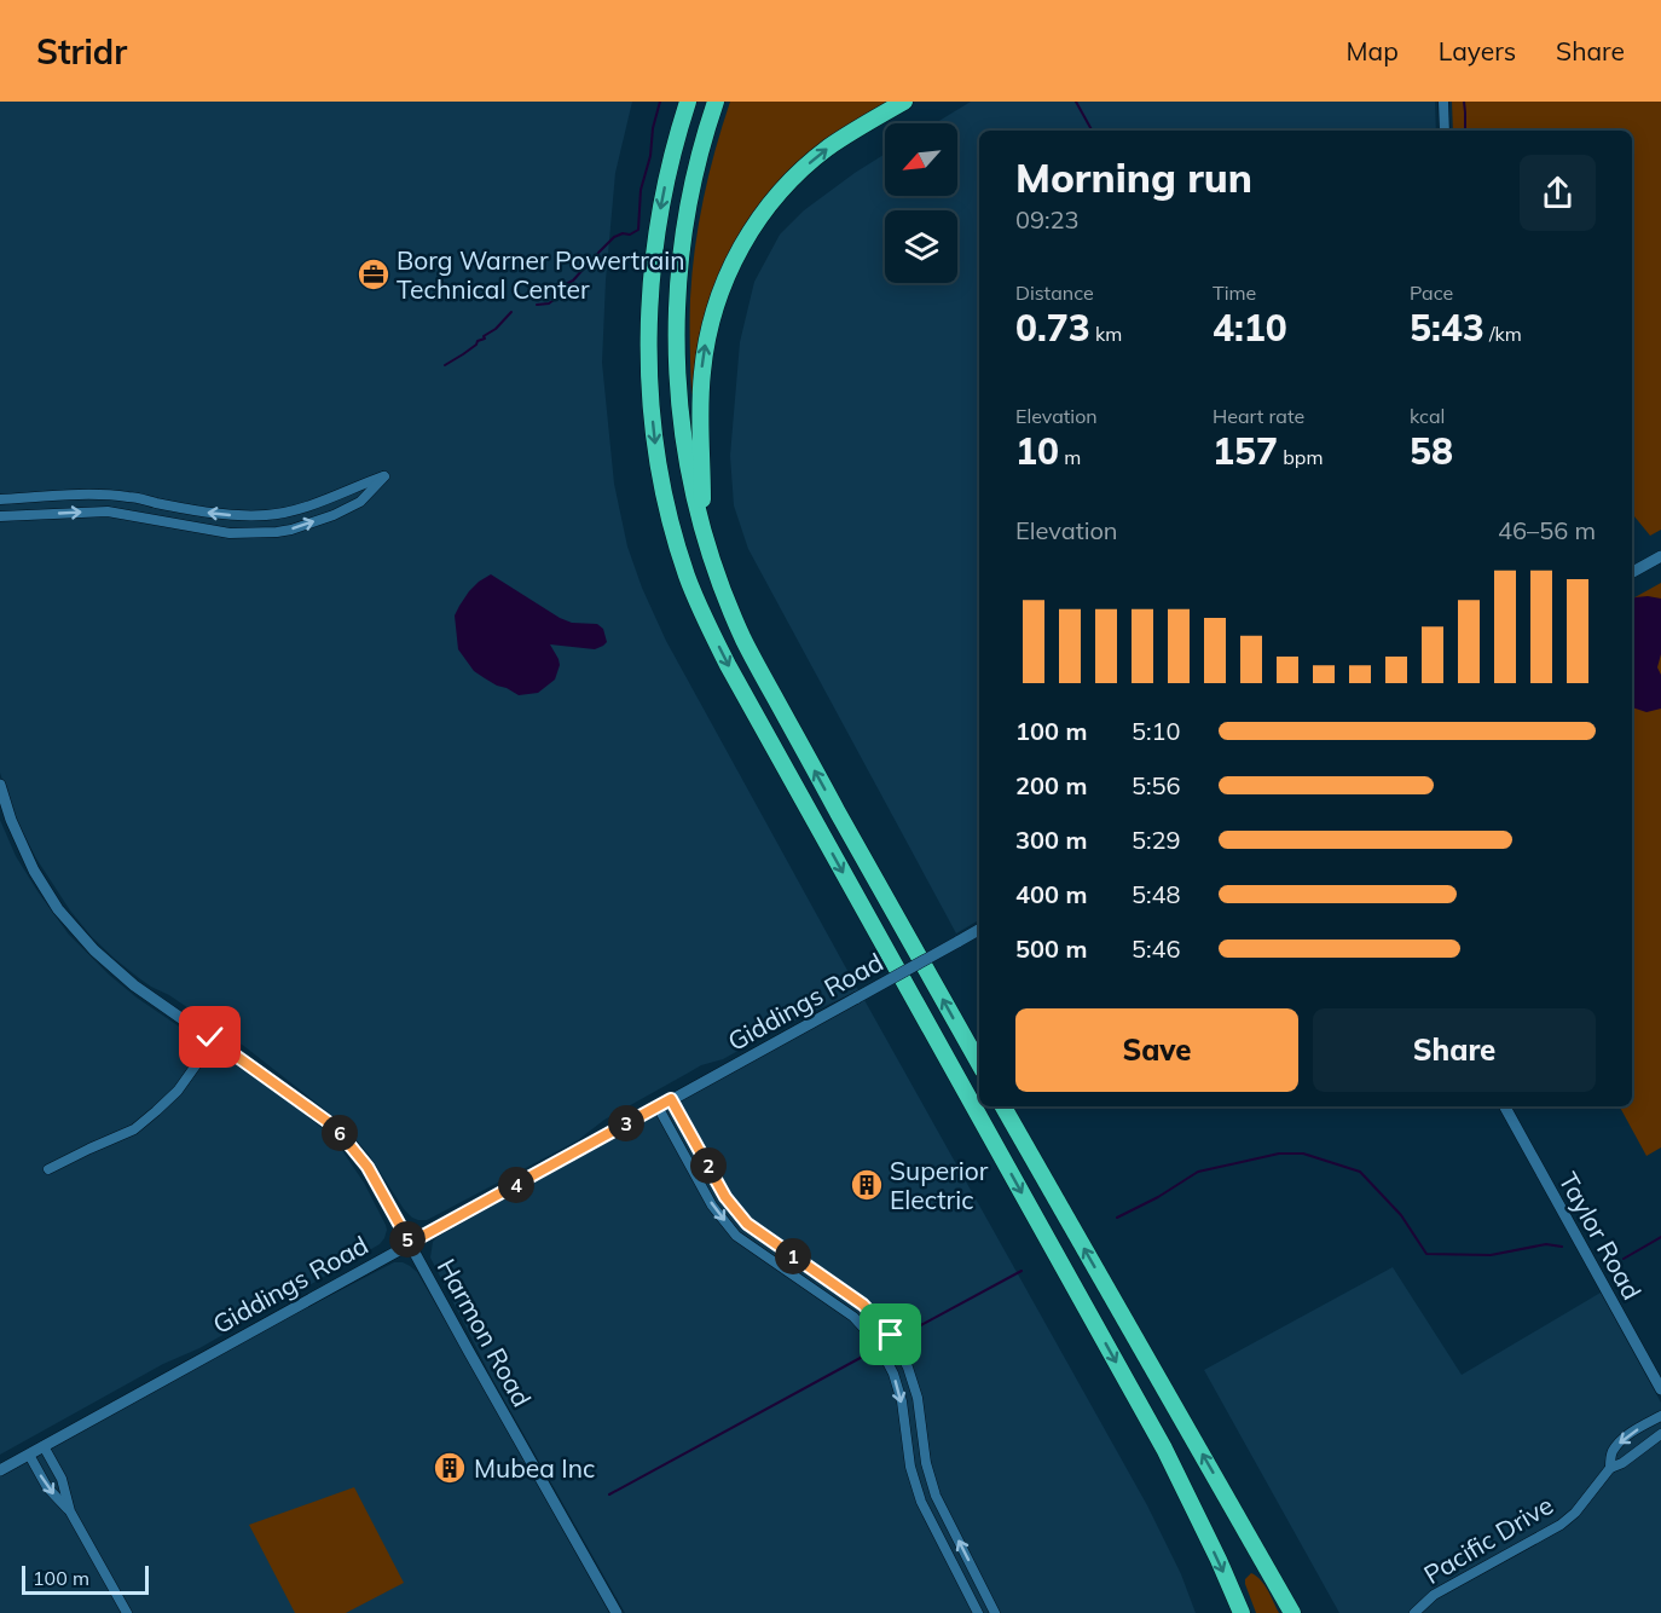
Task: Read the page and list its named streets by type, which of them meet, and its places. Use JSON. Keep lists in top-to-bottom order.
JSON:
{
  "streets": {
    "street": [
      "Giddings Road",
      "Taylor Road",
      "Harmon Road",
      "Pacific Drive"
    ]
  },
  "crossings": [
    ["Giddings Road", "Harmon Road"]
  ],
  "places": {
    "office": ["Borg Warner Powertrain Technical Center"],
    "building": ["Superior Electric", "Mubea Inc"]
  },
  "scale_bar": "100 m",
  "north": "bottom left",
  "page": {
    "header": "Stridr",
    "nav": ["Map", "Layers", "Share"],
    "heading": ["Morning run", "09:23"],
    "stats": [
      ["Distance", "0.73 km"],
      ["Time", "4:10"],
      ["Pace", "5:43 /km"],
      ["Elevation", "10 m"],
      ["Heart rate", "157 bpm"],
      ["kcal", "58"]
    ],
    "chart": ["Elevation", "46–56 m"],
    "list": [
      {
        "name": "100 m",
        "note": "5:10"
      },
      {
        "name": "200 m",
        "note": "5:56"
      },
      {
        "name": "300 m",
        "note": "5:29"
      },
      {
        "name": "400 m",
        "note": "5:48"
      },
      {
        "name": "500 m",
        "note": "5:46"
      }
    ],
    "buttons": ["Save", "Share"],
    "pins": [
      "3",
      "6",
      "2",
      "4",
      "5",
      "1"
    ],
    "scale": "100 m"
  }
}
